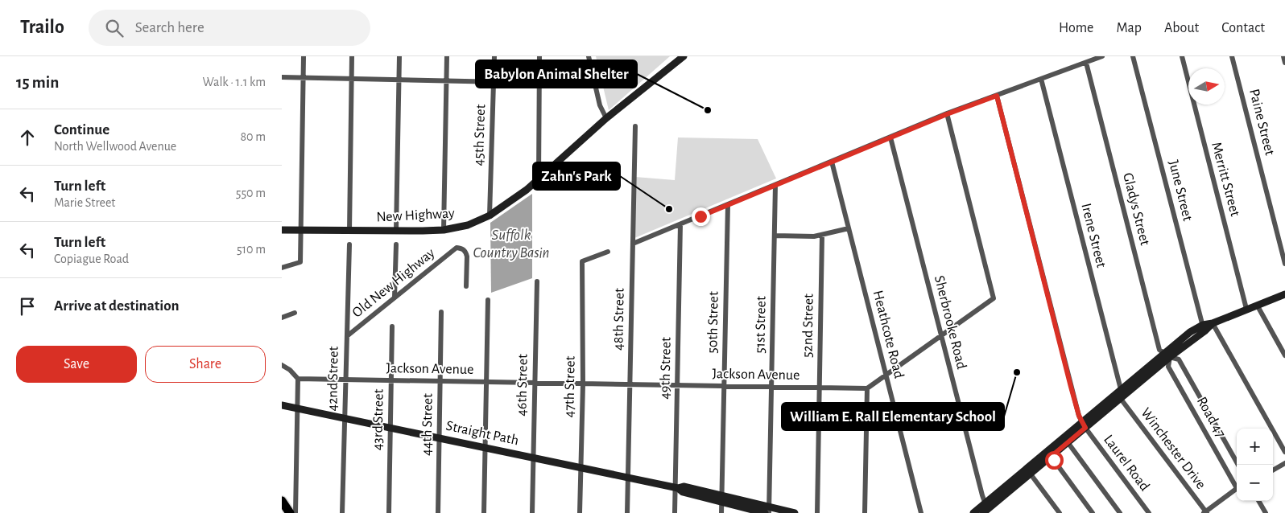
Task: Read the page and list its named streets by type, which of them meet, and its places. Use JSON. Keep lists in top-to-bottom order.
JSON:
{
  "streets": {
    "main road": ["New Highway", "Straight Path"],
    "street": [
      "Paine Street",
      "45th Street",
      "Merritt Street",
      "June Street",
      "Gladys Street",
      "Irene Street",
      "Old New Highway",
      "48th Street",
      "50th Street",
      "Sherbrooke Road",
      "51st Street",
      "52nd Street",
      "Heathcote Road",
      "49th Street",
      "Jackson Avenue",
      "42nd Street",
      "46th Street",
      "47th Street",
      "Road 47",
      "43rd Street",
      "44th Street",
      "Winchester Drive",
      "Laurel Road"
    ]
  },
  "crossings": [
    ["45th Street", "New Highway"],
    ["Gladys Street", "Road 47"],
    ["Irene Street", "Winchester Drive"],
    ["Old New Highway", "42nd Street"],
    ["48th Street", "Jackson Avenue"],
    ["48th Street", "Straight Path"],
    ["50th Street", "Jackson Avenue"],
    ["50th Street", "Straight Path"],
    ["51st Street", "Jackson Avenue"],
    ["51st Street", "Straight Path"],
    ["52nd Street", "Jackson Avenue"],
    ["49th Street", "Jackson Avenue"],
    ["49th Street", "Straight Path"],
    ["Jackson Avenue", "42nd Street"],
    ["Jackson Avenue", "46th Street"],
    ["Jackson Avenue", "47th Street"],
    ["Jackson Avenue", "43rd Street"],
    ["Jackson Avenue", "44th Street"],
    ["42nd Street", "Straight Path"],
    ["46th Street", "Straight Path"],
    ["47th Street", "Straight Path"],
    ["43rd Street", "Straight Path"],
    ["44th Street", "Straight Path"]
  ],
  "water": ["Suffolk Country Basin"],
  "places": ["Babylon Animal Shelter", "Zahn's Park", "William E. Rall Elementary School"],
  "north": "right",
  "page": {
    "header": "Trailo",
    "search": "Search here",
    "nav": [
      "Home",
      "Map",
      "About",
      "Contact"
    ],
    "heading": ["15 min", "Walk · 1.1 km"],
    "list": [
      ["Continue", "North Wellwood Avenue", "80 m"],
      ["Turn left", "Marie Street", "550 m"],
      ["Turn left", "Copiague Road", "510 m"],
      "Arrive at destination"
    ],
    "buttons": ["Save", "Share"],
    "map_buttons": ["+", "−"]
  }
}
